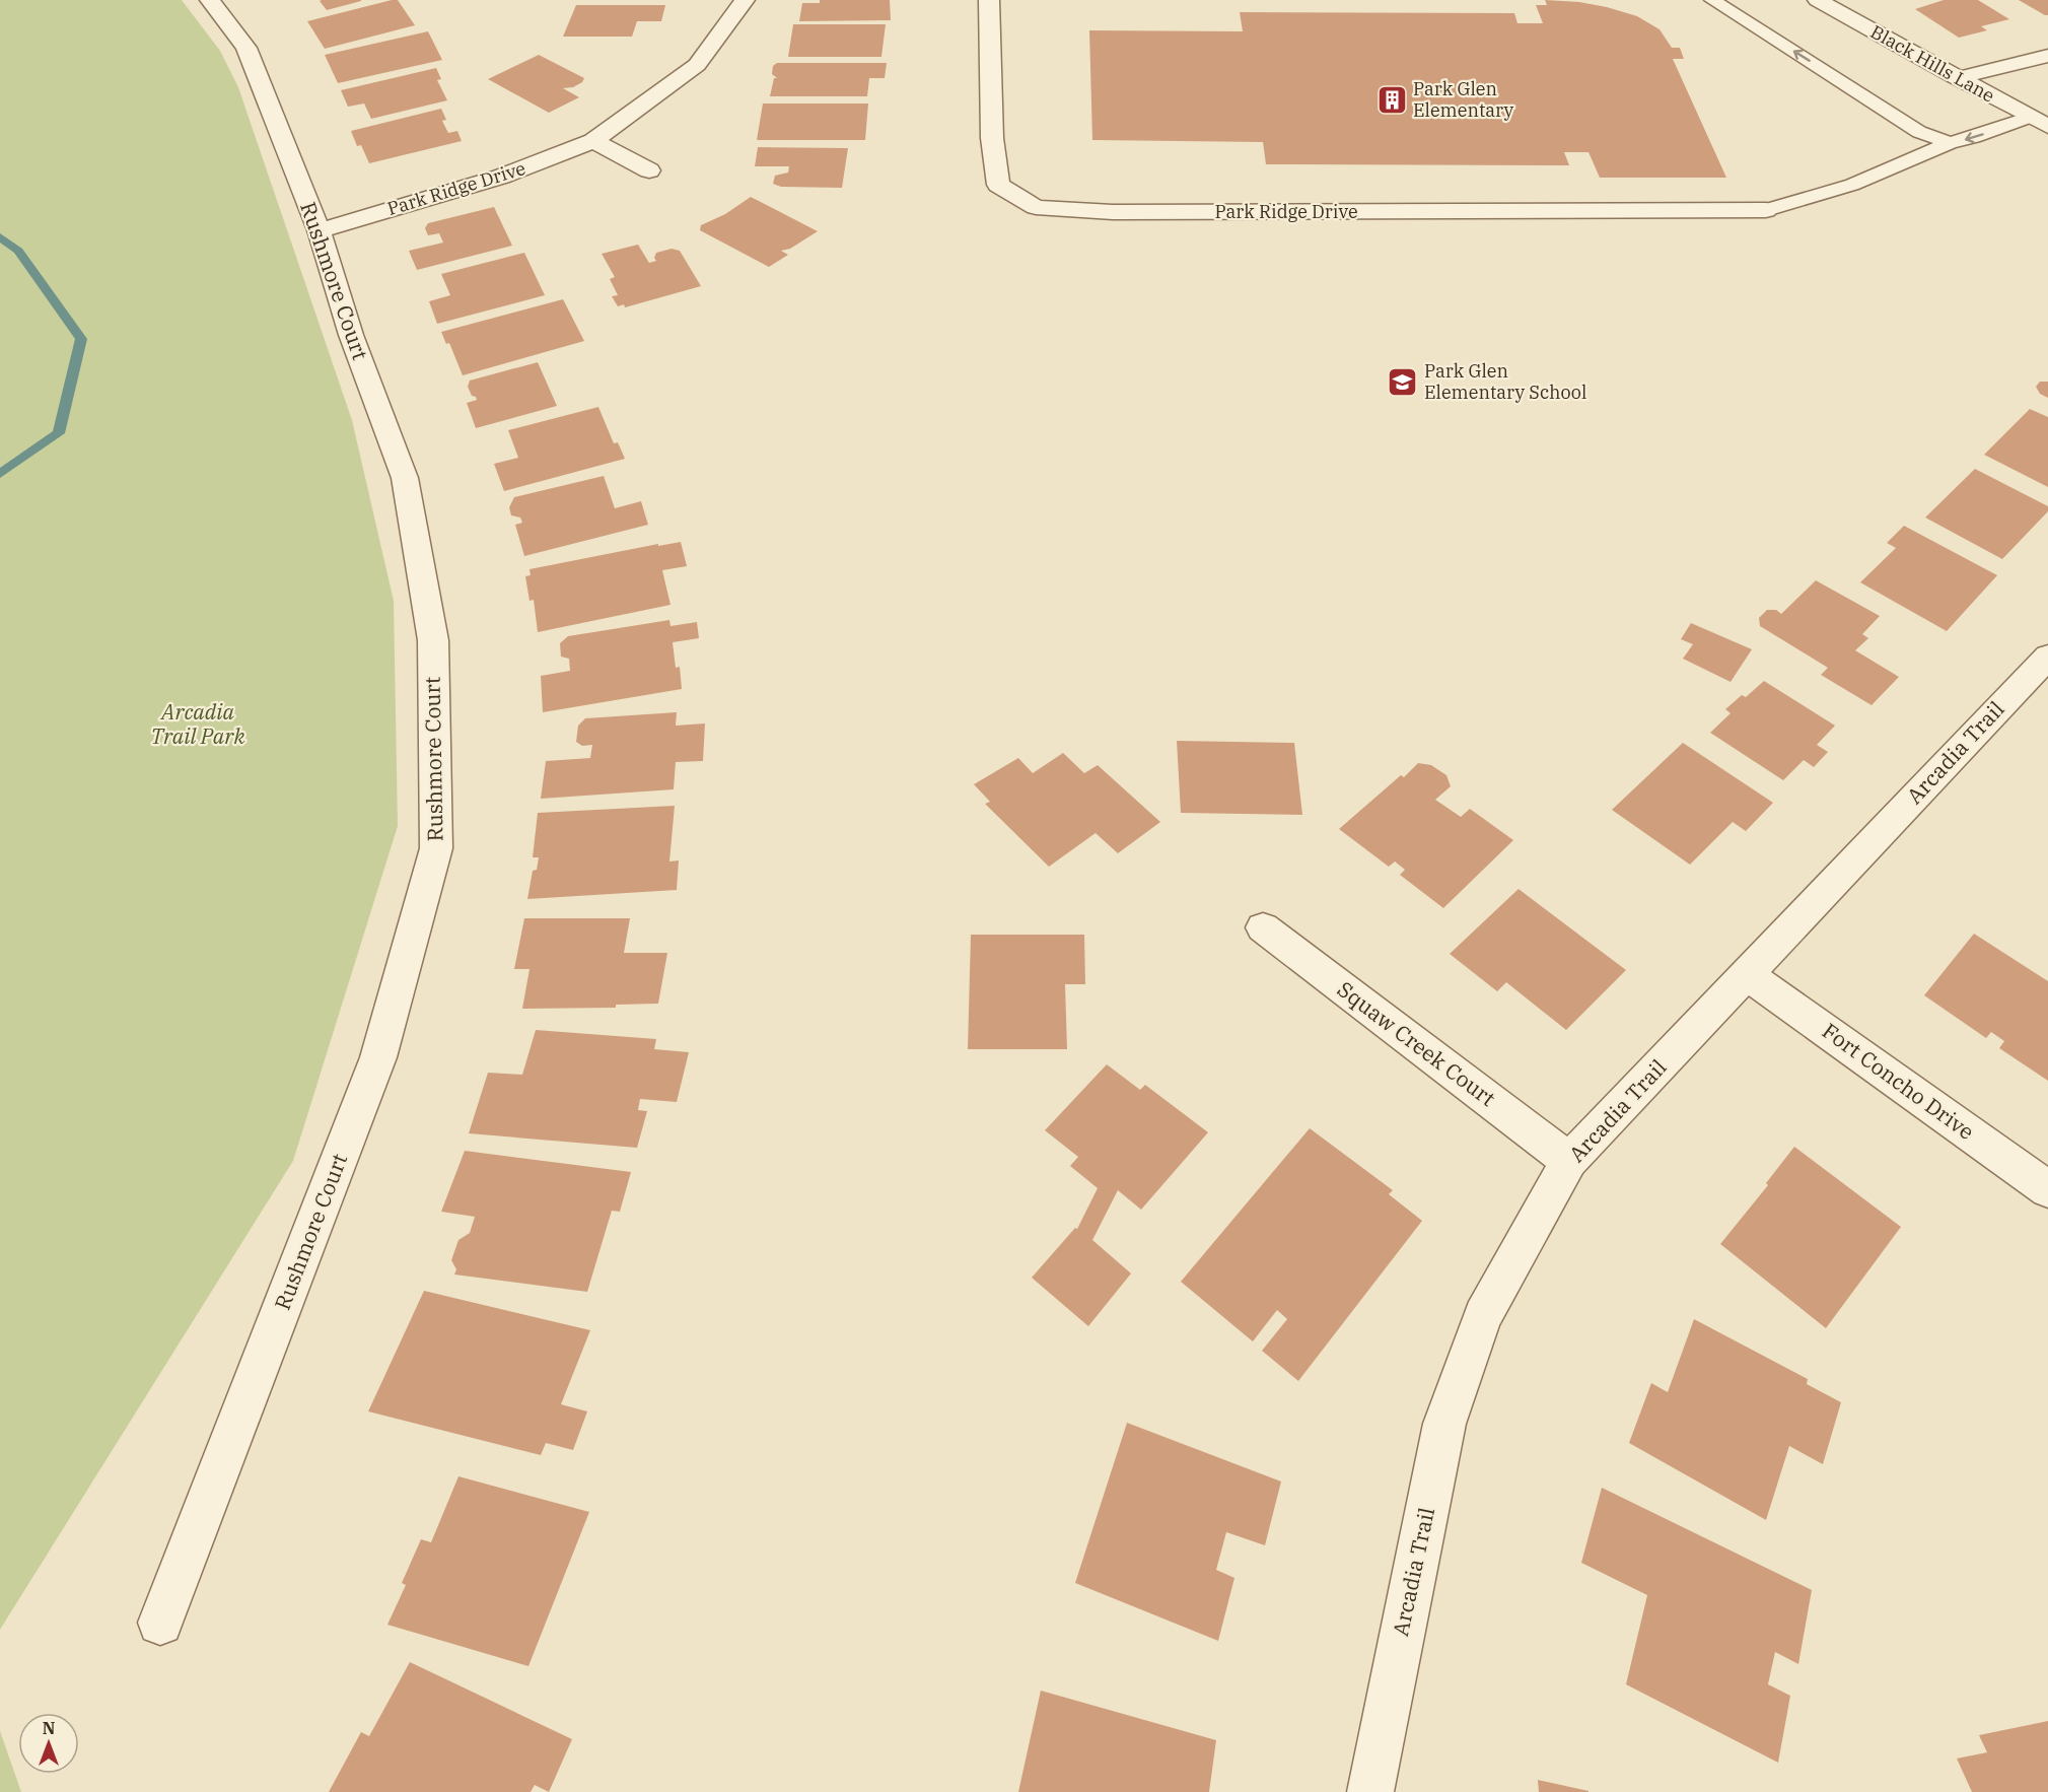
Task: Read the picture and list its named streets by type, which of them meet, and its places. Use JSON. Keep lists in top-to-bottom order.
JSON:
{
  "streets": {
    "street": [
      "Black Hills Lane",
      "Park Ridge Drive",
      "Rushmore Court",
      "Arcadia Trail",
      "Squaw Creek Court",
      "Fort Concho Drive"
    ]
  },
  "crossings": [
    ["Park Ridge Drive", "Rushmore Court"],
    ["Arcadia Trail", "Squaw Creek Court"],
    ["Arcadia Trail", "Fort Concho Drive"]
  ],
  "parks": ["Arcadia Trail Park"],
  "places": {
    "building": ["Park Glen Elementary"],
    "school or university": ["Park Glen Elementary School"]
  },
  "north": "top"
}
